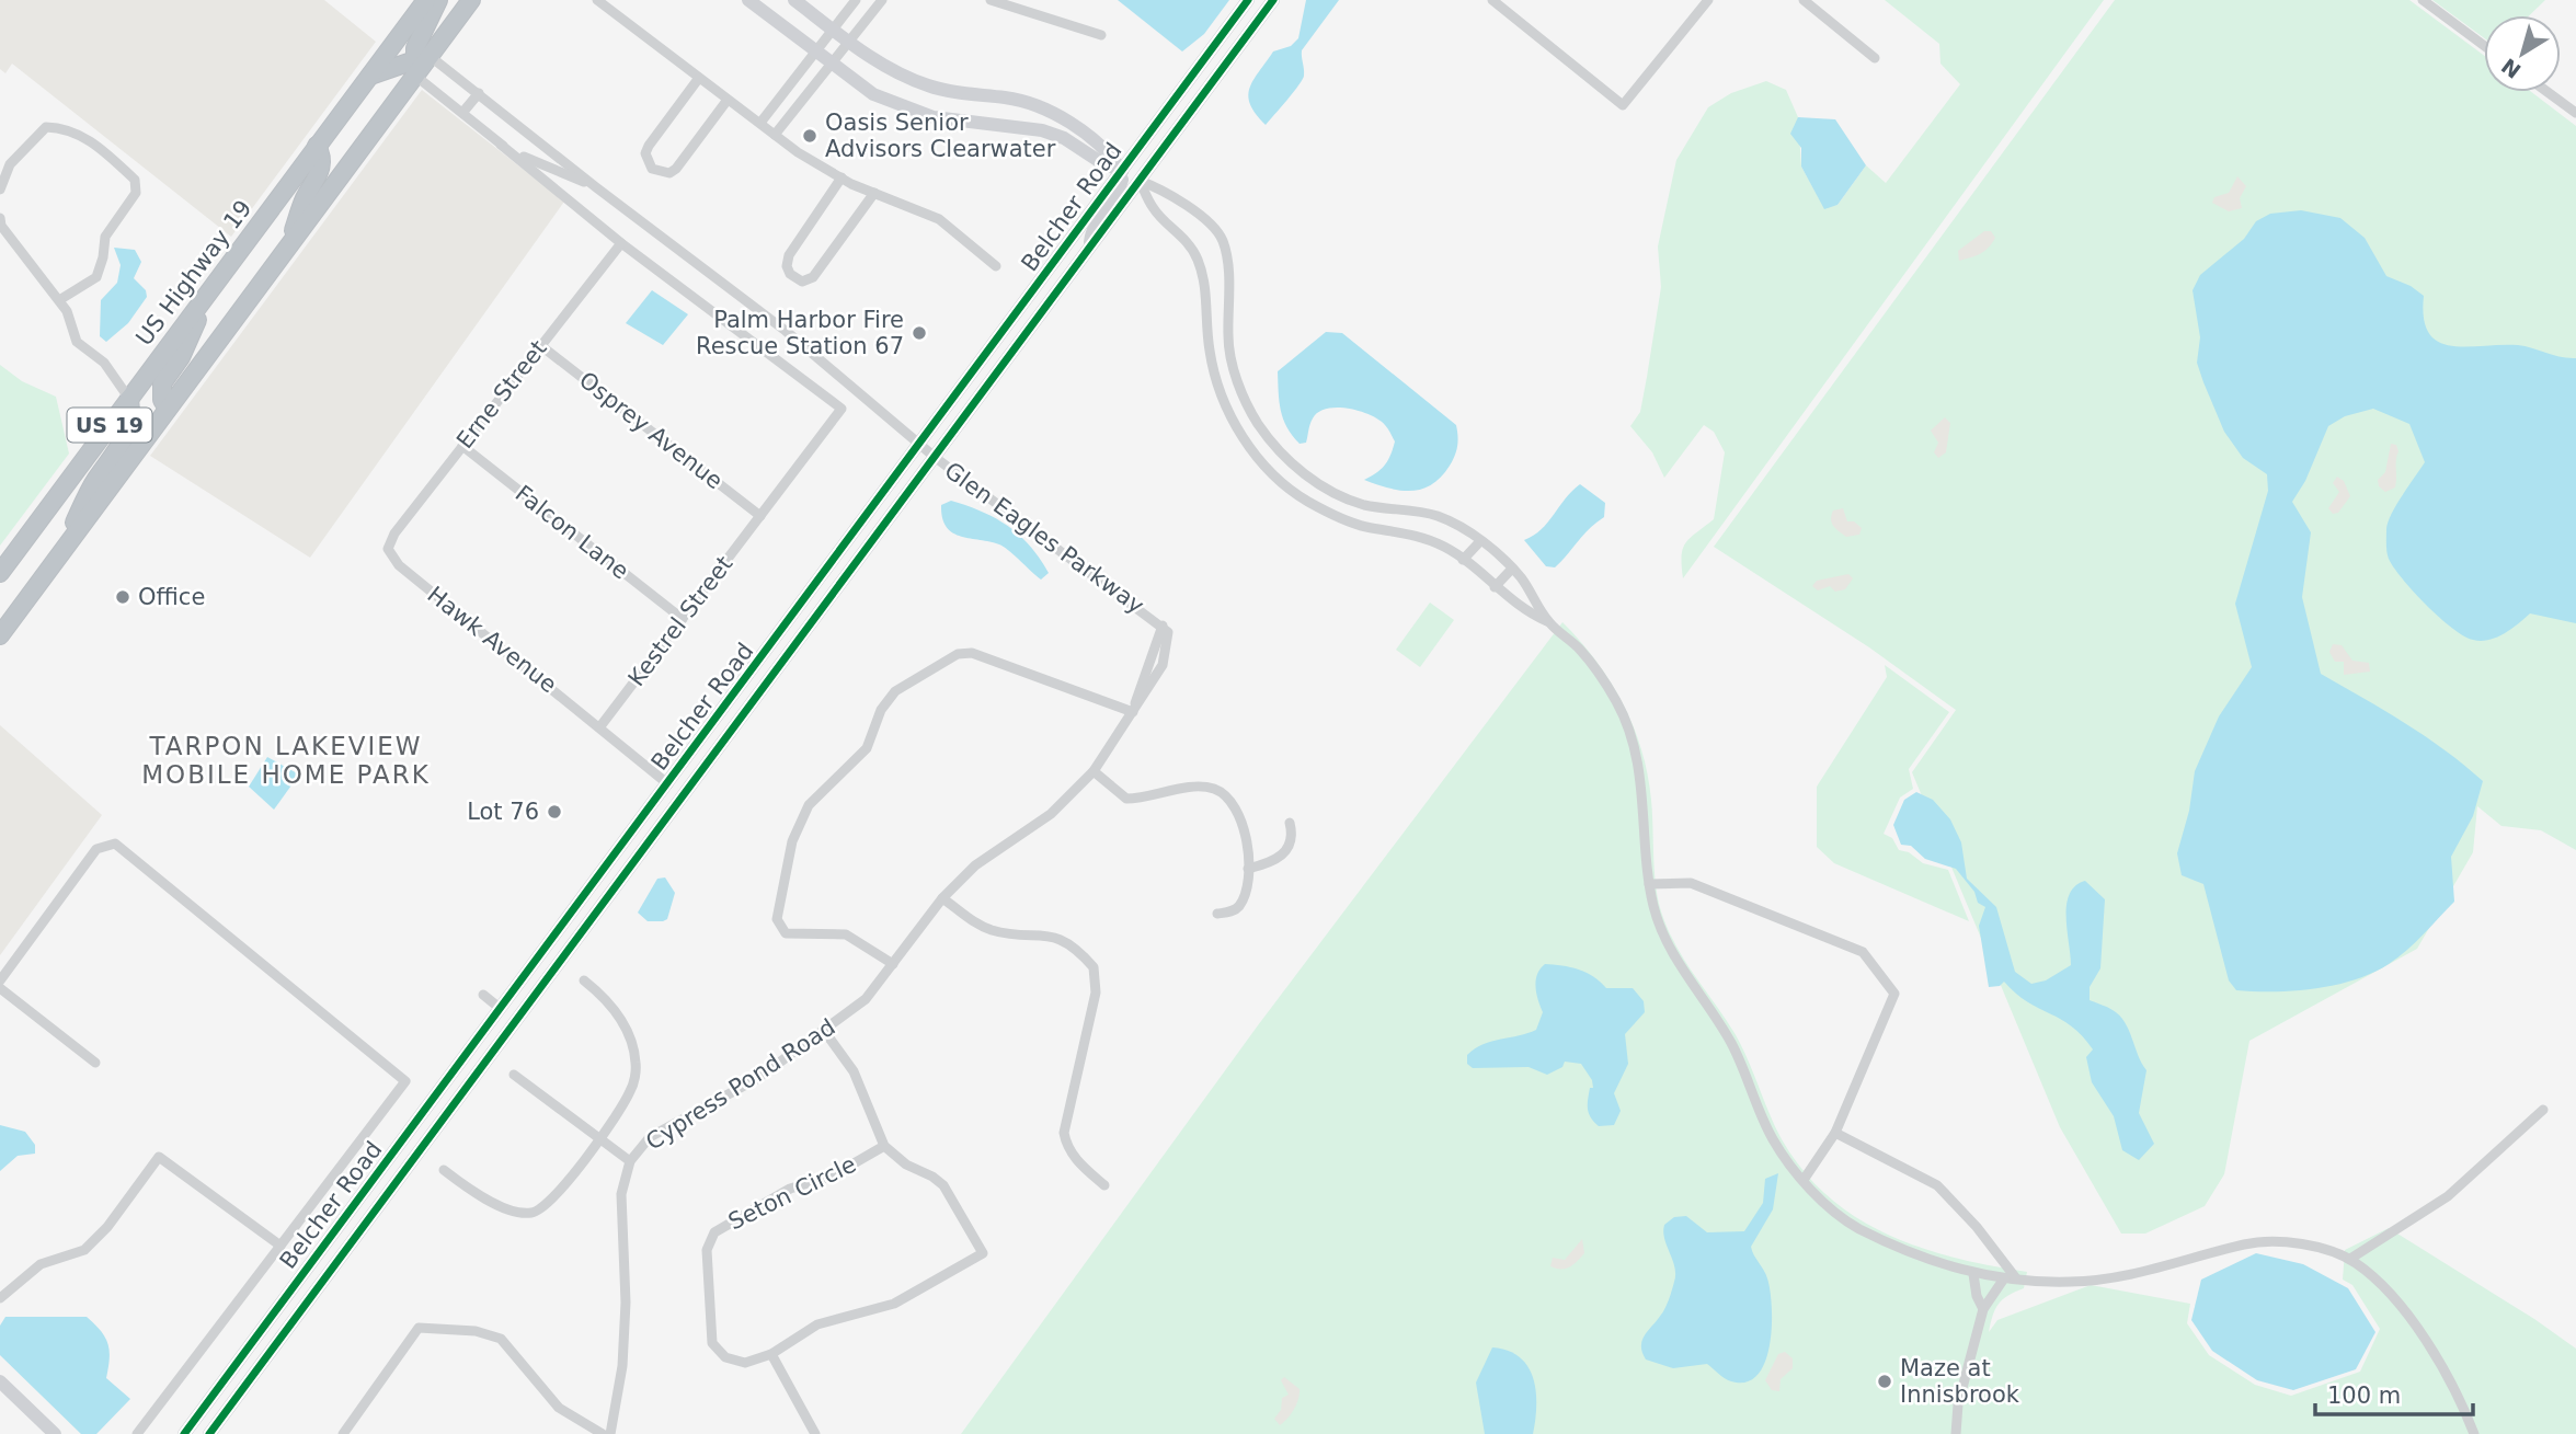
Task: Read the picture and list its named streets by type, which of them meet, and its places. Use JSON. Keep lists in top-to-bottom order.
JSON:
{
  "streets": {
    "highway": ["US Highway 19", "US 19"],
    "main road": ["Belcher Road"],
    "street": [
      "Erne Street",
      "Osprey Avenue",
      "Falcon Lane",
      "Glen Eagles Parkway",
      "Kestrel Street",
      "Hawk Avenue",
      "Cypress Pond Road",
      "Seton Circle"
    ]
  },
  "crossings": [
    ["Belcher Road", "Glen Eagles Parkway"],
    ["Belcher Road", "Hawk Avenue"],
    ["Erne Street", "Osprey Avenue"],
    ["Erne Street", "Falcon Lane"],
    ["Erne Street", "Kestrel Street"],
    ["Erne Street", "Hawk Avenue"],
    ["US 19", "Glen Eagles Parkway"],
    ["Osprey Avenue", "Kestrel Street"],
    ["Falcon Lane", "Kestrel Street"],
    ["Glen Eagles Parkway", "Cypress Pond Road"],
    ["Kestrel Street", "Hawk Avenue"]
  ],
  "districts": ["TARPON LAKEVIEW MOBILE HOME PARK"],
  "places": [
    "Oasis Senior Advisors Clearwater",
    "Palm Harbor Fire Rescue Station 67",
    "Office",
    "Lot 76",
    "Maze at Innisbrook"
  ],
  "scale_bar": "100 m",
  "north": "bottom left"
}
